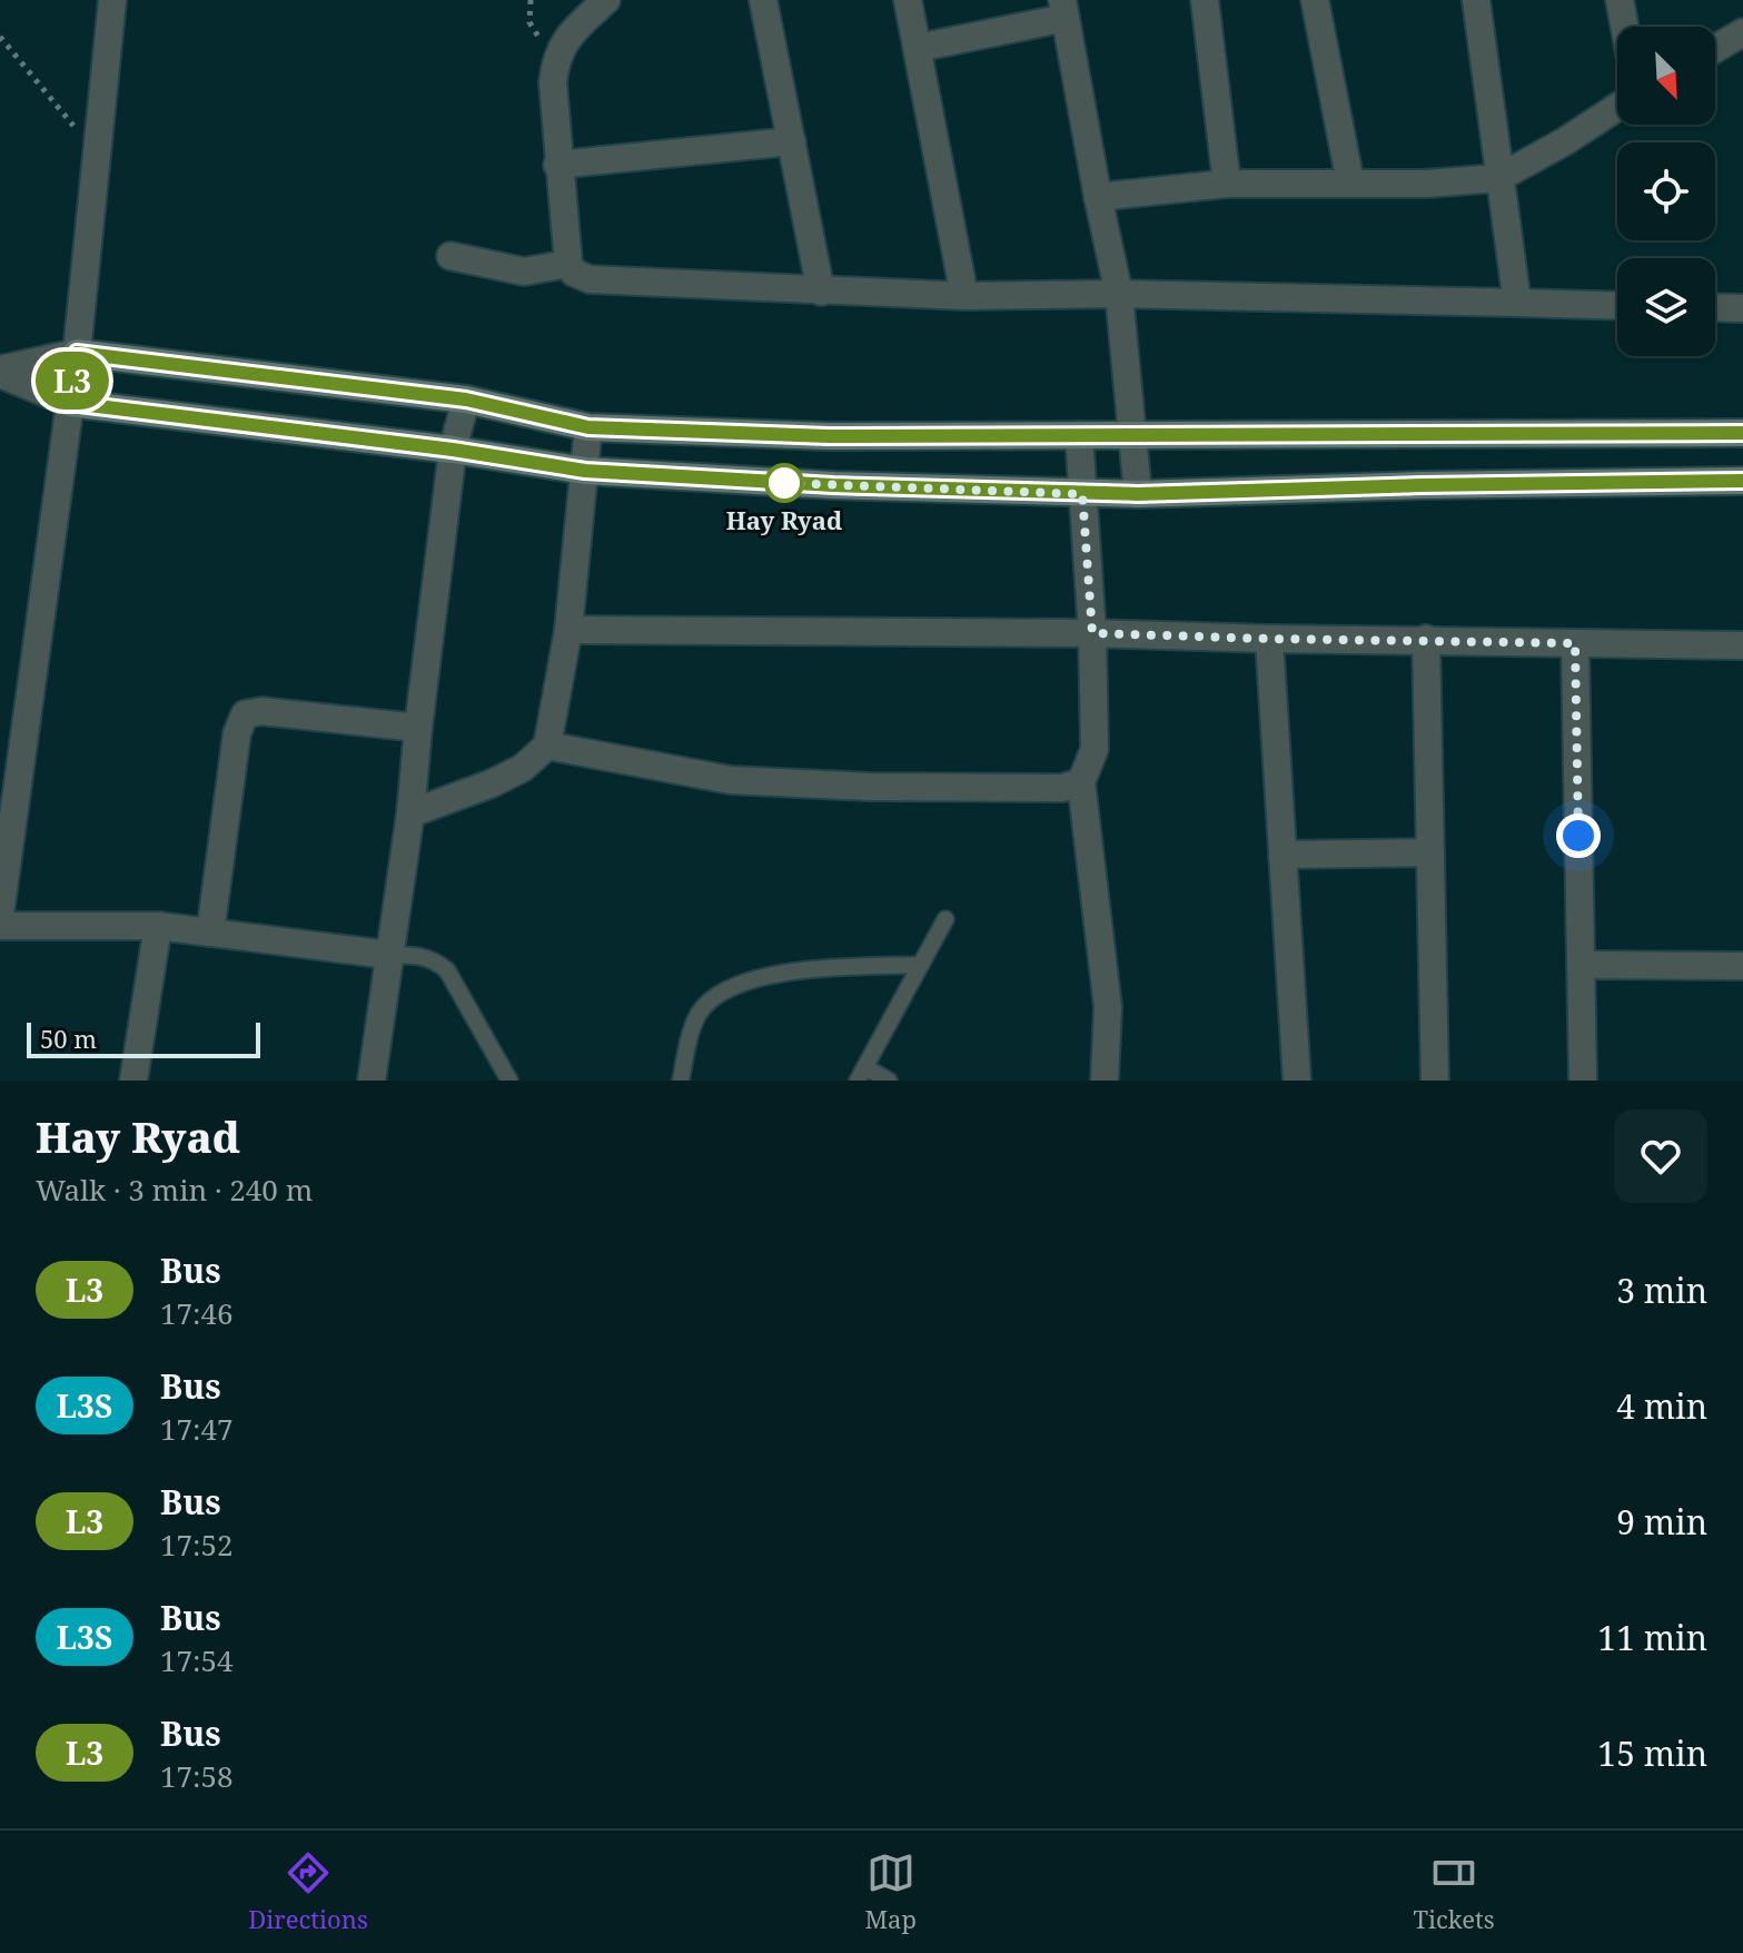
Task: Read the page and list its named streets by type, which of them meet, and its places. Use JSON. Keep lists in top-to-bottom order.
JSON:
{
  "places": ["Hay Ryad"],
  "lines": ["bus line L3"],
  "scale_bar": "50 m",
  "north": "bottom right",
  "page": {
    "on_map": "L3",
    "scale": "50 m",
    "heading": ["Hay Ryad", "Walk · 3 min · 240 m"],
    "list": [
      {
        "mark": "L3",
        "name": "Bus",
        "note": "17:46",
        "value": "3 min"
      },
      {
        "mark": "L3S",
        "name": "Bus",
        "note": "17:47",
        "value": "4 min"
      },
      {
        "mark": "L3",
        "name": "Bus",
        "note": "17:52",
        "value": "9 min"
      },
      {
        "mark": "L3S",
        "name": "Bus",
        "note": "17:54",
        "value": "11 min"
      },
      {
        "mark": "L3",
        "name": "Bus",
        "note": "17:58",
        "value": "15 min"
      }
    ],
    "tabs": ["Directions", "Map", "Tickets"]
  }
}
